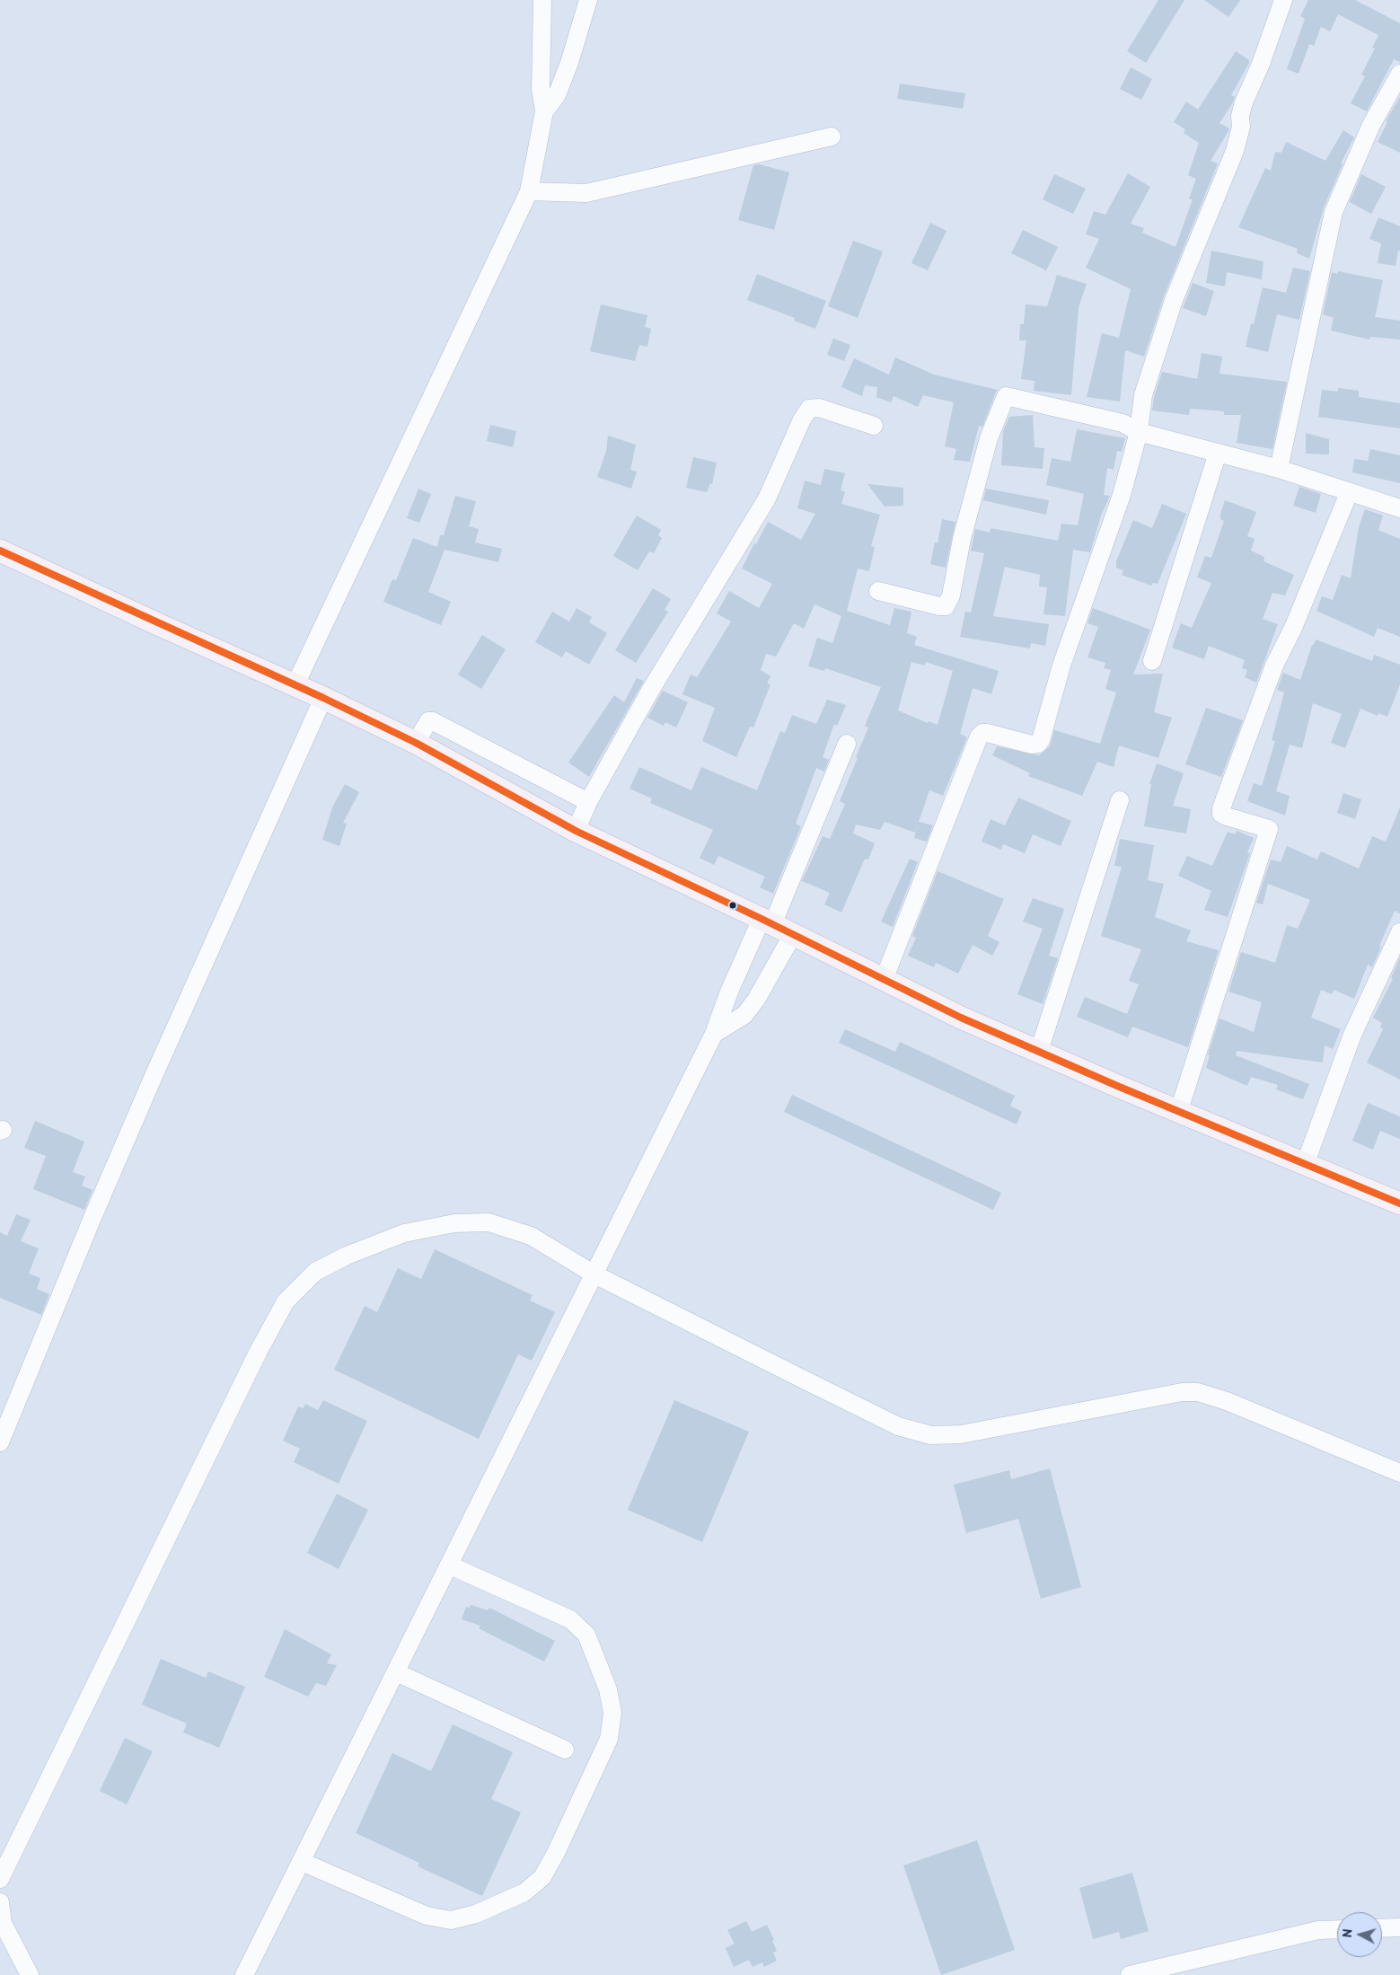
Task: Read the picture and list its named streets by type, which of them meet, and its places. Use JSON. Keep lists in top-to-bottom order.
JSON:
{
  "north": "left"
}
